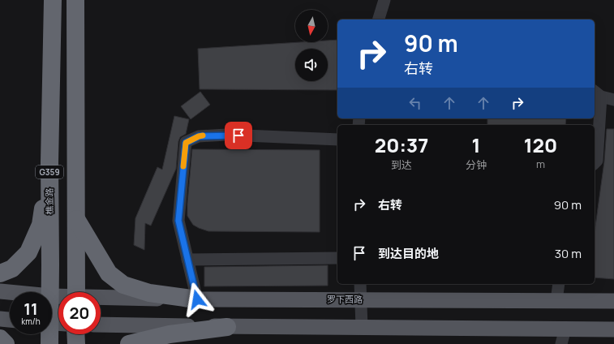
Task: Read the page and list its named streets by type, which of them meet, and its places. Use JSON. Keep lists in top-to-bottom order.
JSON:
{
  "streets": {
    "highway": ["G359", "樵金路"],
    "main road": ["罗下西路"]
  },
  "north": "bottom",
  "page": {
    "turn": ["90 m", "右转"],
    "eta": [
      "20:37",
      "到达",
      "1",
      "分钟",
      "120",
      "m"
    ],
    "list": [
      {
        "name": "右转",
        "value": "90 m"
      },
      {
        "name": "到达目的地",
        "value": "30 m"
      }
    ],
    "speed": "11 km/h",
    "limit": "20"
  }
}
